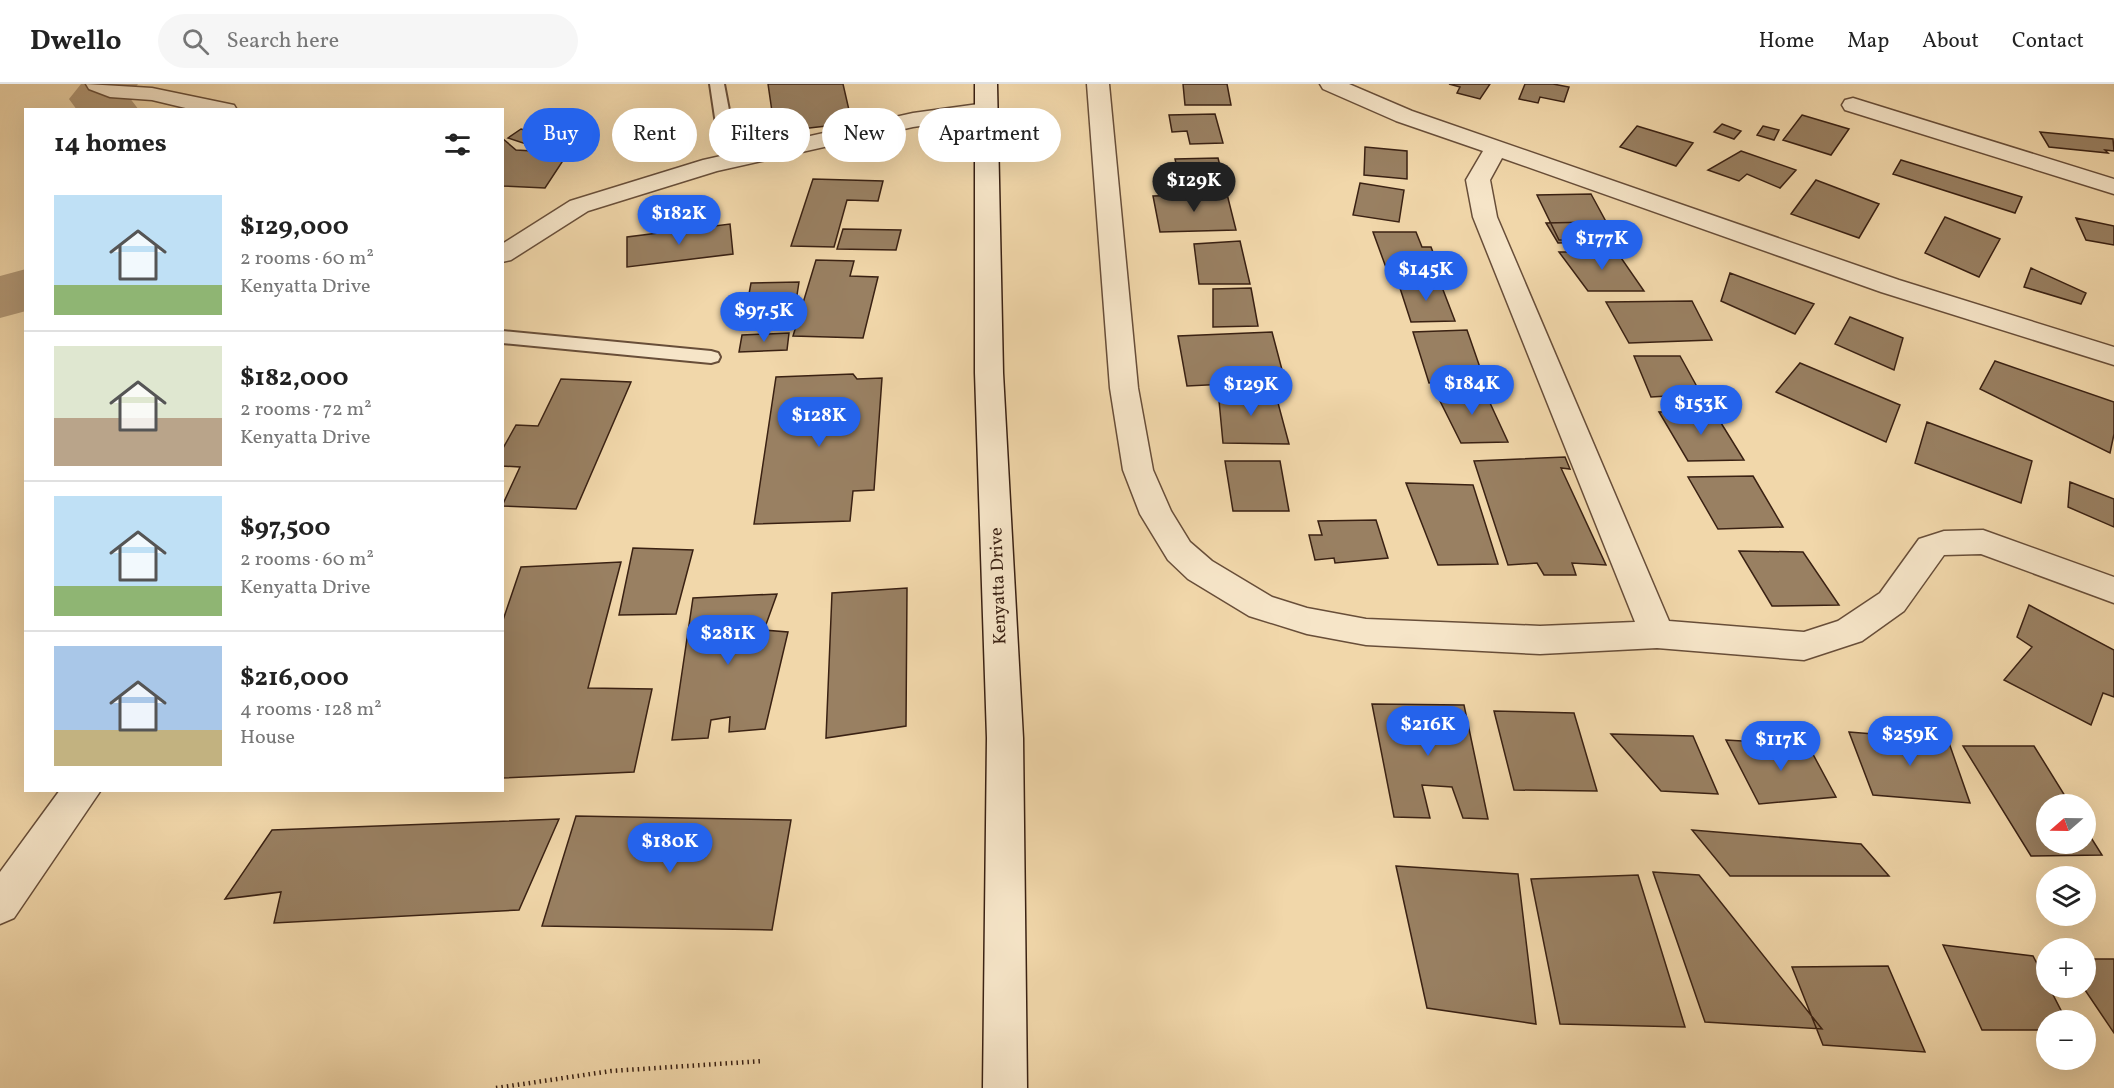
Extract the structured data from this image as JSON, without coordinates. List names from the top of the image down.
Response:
{
  "streets": {
    "street": ["Kenyatta Drive"]
  },
  "north": "left",
  "page": {
    "header": "Dwello",
    "search": "Search here",
    "nav": [
      "Home",
      "Map",
      "About",
      "Contact"
    ],
    "chip": [
      "Buy",
      "Rent",
      "Filters",
      "New",
      "Apartment"
    ],
    "heading": "14 homes",
    "price": [
      "$129K",
      "$182K",
      "$177K",
      "$145K",
      "$97.5K",
      "$184K",
      "$129K",
      "$153K",
      "$128K",
      "$281K",
      "$216K",
      "$259K",
      "$117K",
      "$180K"
    ],
    "list": [
      {
        "name": "$129,000",
        "note": "2 rooms · 60 m² · Kenyatta Drive"
      },
      {
        "name": "$182,000",
        "note": "2 rooms · 72 m² · Kenyatta Drive"
      },
      {
        "name": "$97,500",
        "note": "2 rooms · 60 m² · Kenyatta Drive"
      },
      {
        "name": "$216,000",
        "note": "4 rooms · 128 m² · House"
      }
    ],
    "map_buttons": ["+", "−"]
  }
}
